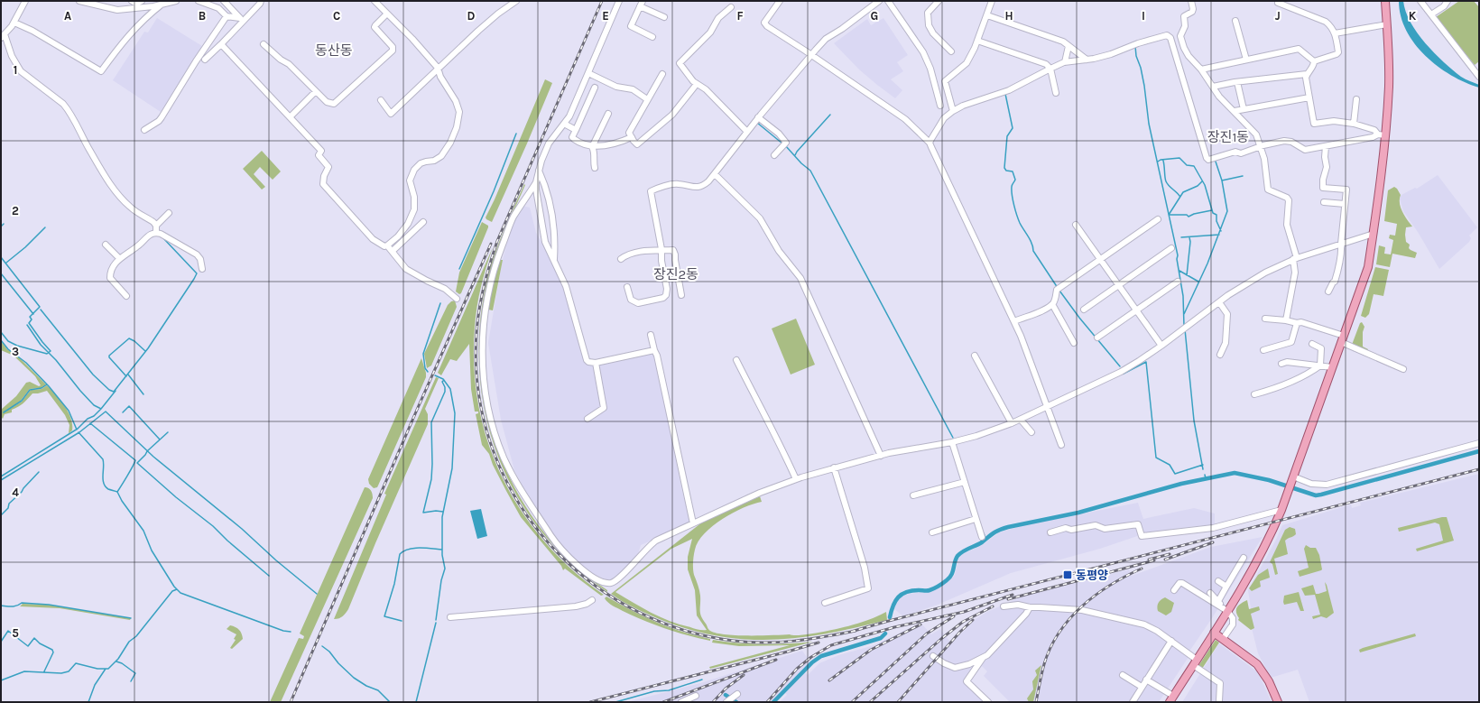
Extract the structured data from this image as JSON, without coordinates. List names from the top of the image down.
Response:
{
  "districts": ["동산동", "장진1동", "장진2동"],
  "places": {
    "transit": ["동평양"]
  },
  "grid": {
    "columns": [
      "A",
      "B",
      "C",
      "D",
      "E",
      "F",
      "G",
      "H",
      "I",
      "J",
      "K"
    ],
    "rows": [
      "1",
      "2",
      "3",
      "4",
      "5"
    ]
  }
}
